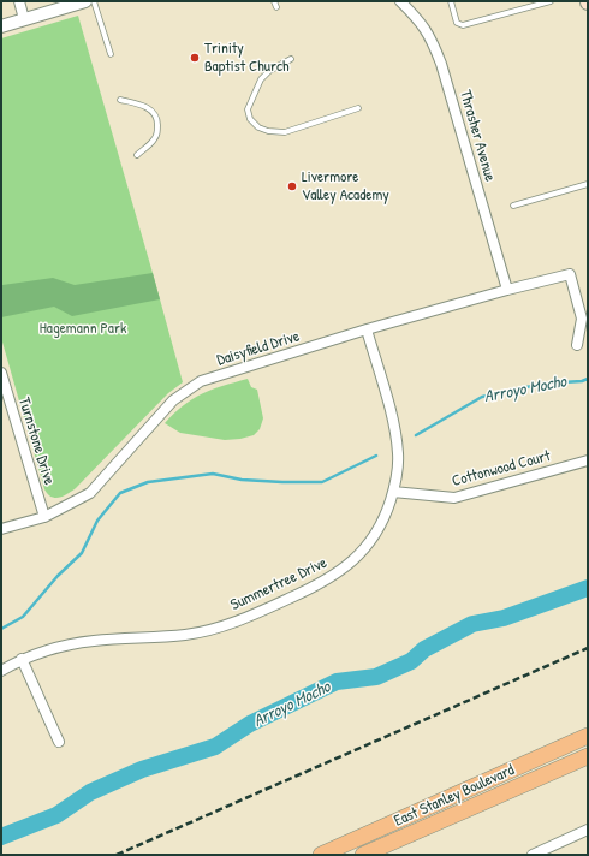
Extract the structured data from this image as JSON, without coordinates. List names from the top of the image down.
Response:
{
  "streets": {
    "main road": ["East Stanley Boulevard"],
    "street": [
      "Thrasher Avenue",
      "Daisyfield Drive",
      "Turnstone Drive",
      "Cottonwood Court",
      "Summertree Drive"
    ]
  },
  "crossings": [
    ["Thrasher Avenue", "Daisyfield Drive"],
    ["Daisyfield Drive", "Turnstone Drive"],
    ["Daisyfield Drive", "Summertree Drive"],
    ["Cottonwood Court", "Summertree Drive"]
  ],
  "water": ["Arroyo Mocho"],
  "parks": ["Hagemann Park"],
  "places": ["Trinity Baptist Church", "Livermore Valley Academy"]
}
